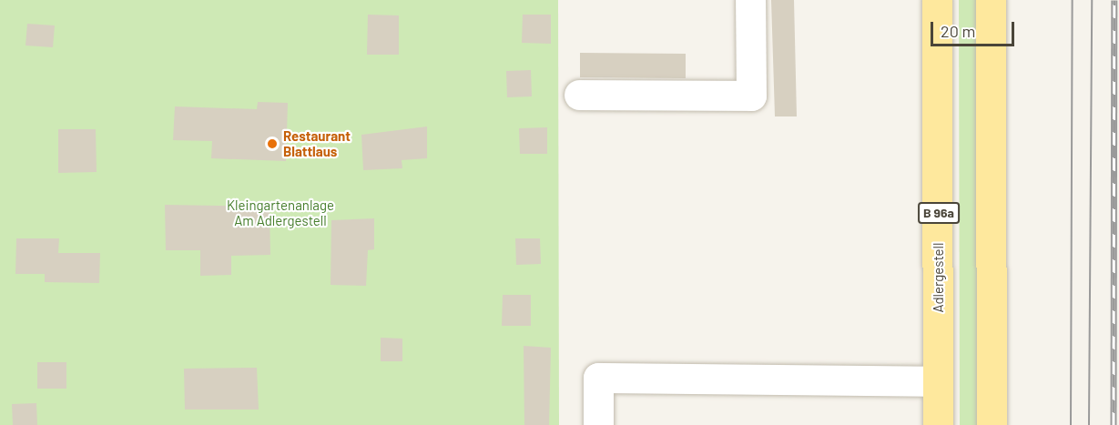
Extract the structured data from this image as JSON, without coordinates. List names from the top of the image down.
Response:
{
  "streets": {
    "main road": ["B 96a", "Adlergestell"]
  },
  "parks": ["Kleingartenanlage Am Adlergestell"],
  "places": ["Restaurant Blattlaus"],
  "scale_bar": "20 m"
}
